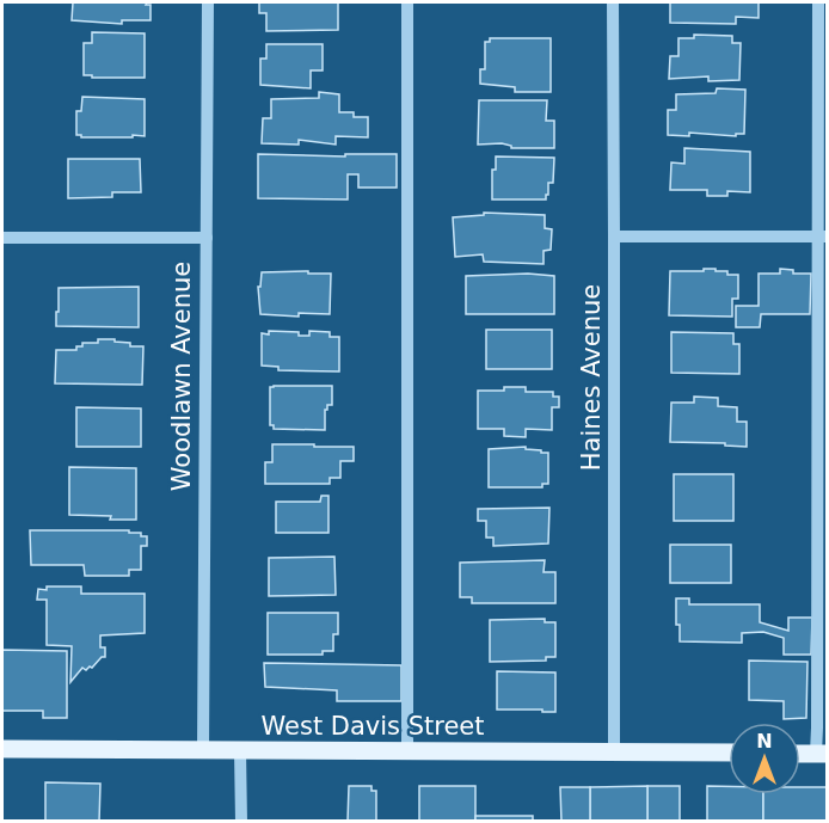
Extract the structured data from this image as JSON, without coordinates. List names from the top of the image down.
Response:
{
  "streets": {
    "main road": ["West Davis Street"],
    "street": ["Woodlawn Avenue", "Haines Avenue"]
  },
  "crossings": [
    ["Woodlawn Avenue", "West Davis Street"],
    ["Haines Avenue", "West Davis Street"]
  ],
  "north": "top"
}
